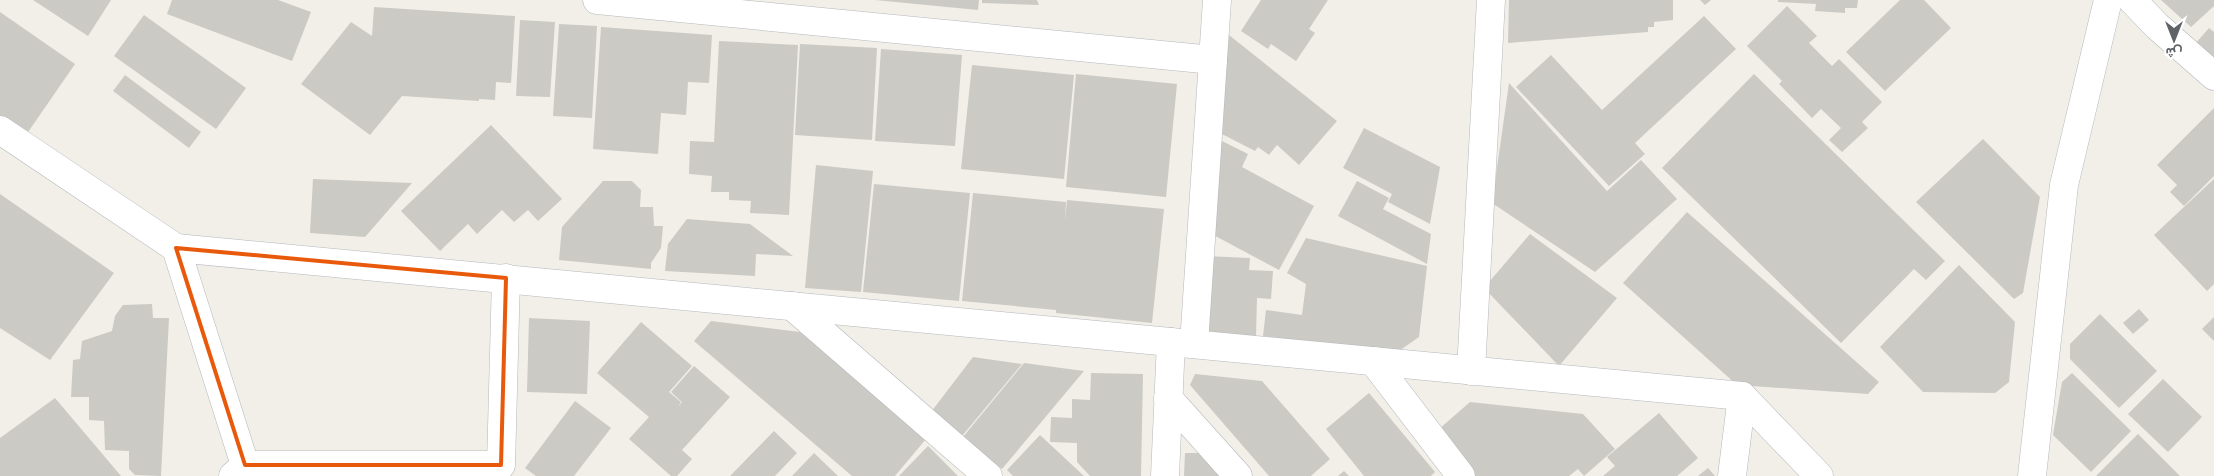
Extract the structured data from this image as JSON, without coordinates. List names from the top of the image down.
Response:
{
  "north": "bottom"
}
